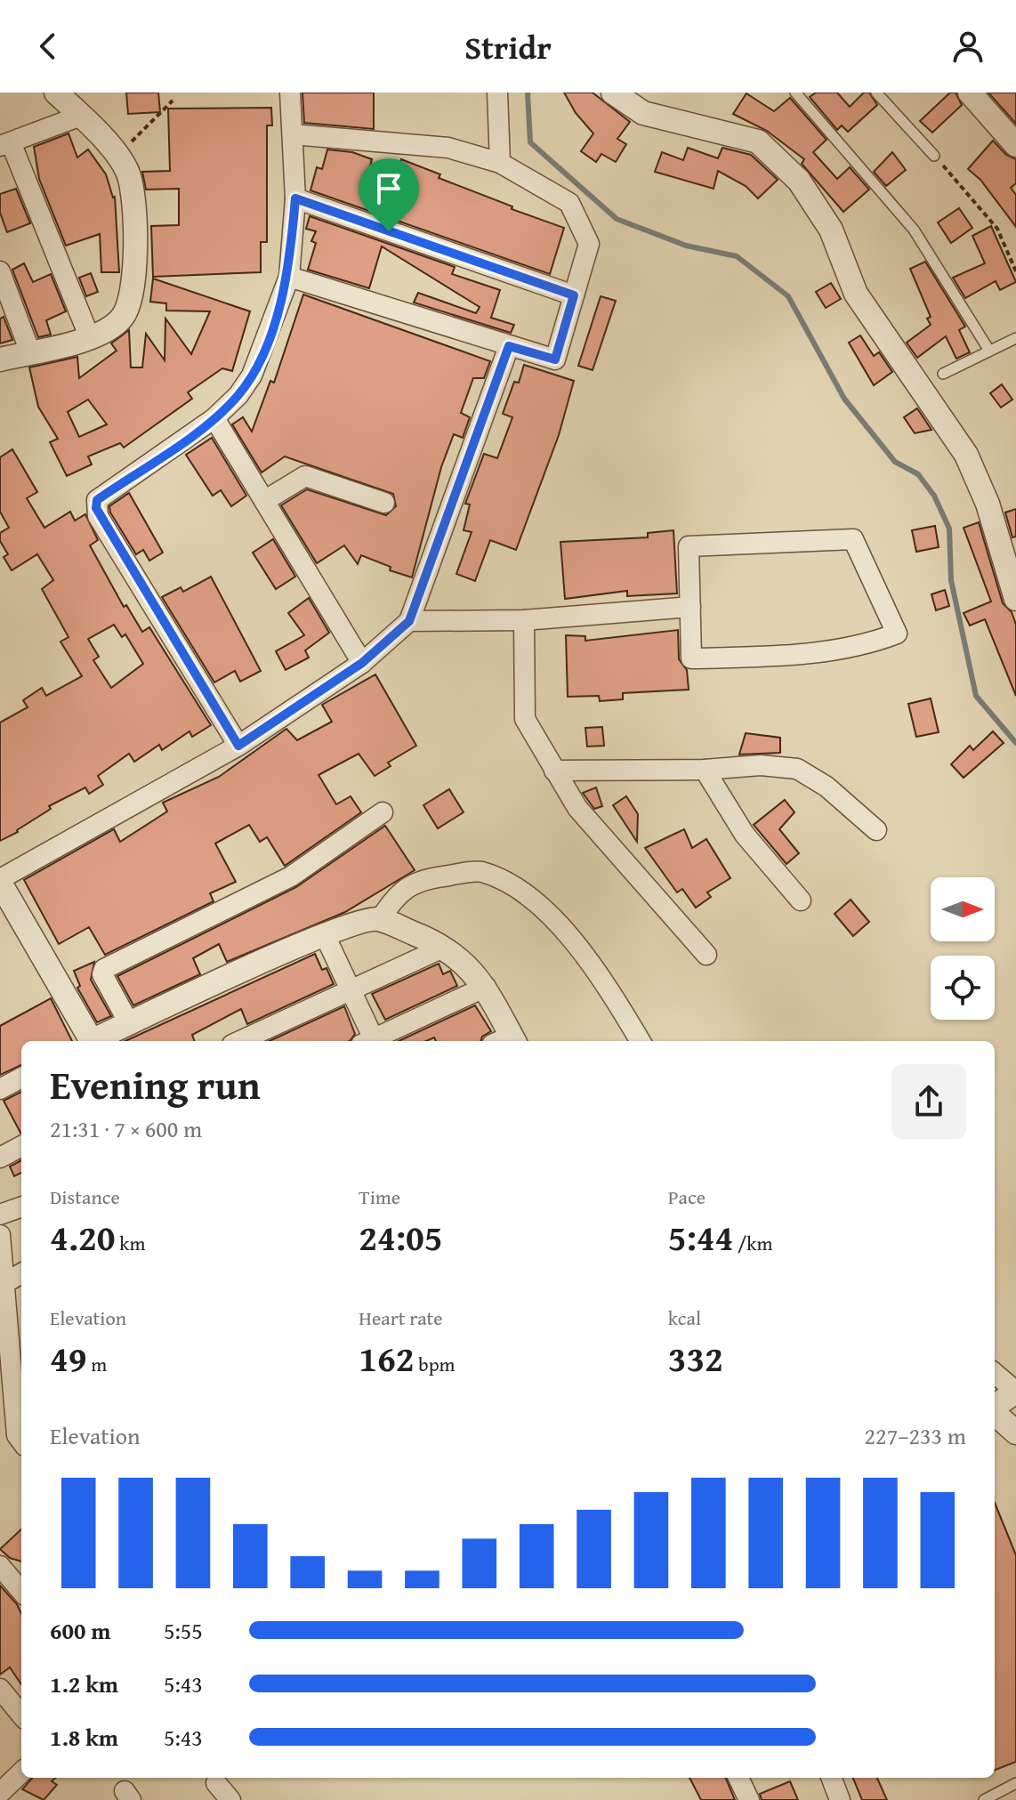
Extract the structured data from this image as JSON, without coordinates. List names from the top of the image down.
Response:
{
  "north": "right",
  "page": {
    "header": "Stridr",
    "heading": ["Evening run", "21:31 · 7 × 600 m"],
    "stats": [
      ["Distance", "4.20 km"],
      ["Time", "24:05"],
      ["Pace", "5:44 /km"],
      ["Elevation", "49 m"],
      ["Heart rate", "162 bpm"],
      ["kcal", "332"]
    ],
    "chart": ["Elevation", "227–233 m"],
    "list": [
      {
        "name": "600 m",
        "note": "5:55"
      },
      {
        "name": "1.2 km",
        "note": "5:43"
      },
      {
        "name": "1.8 km",
        "note": "5:43"
      }
    ]
  }
}
